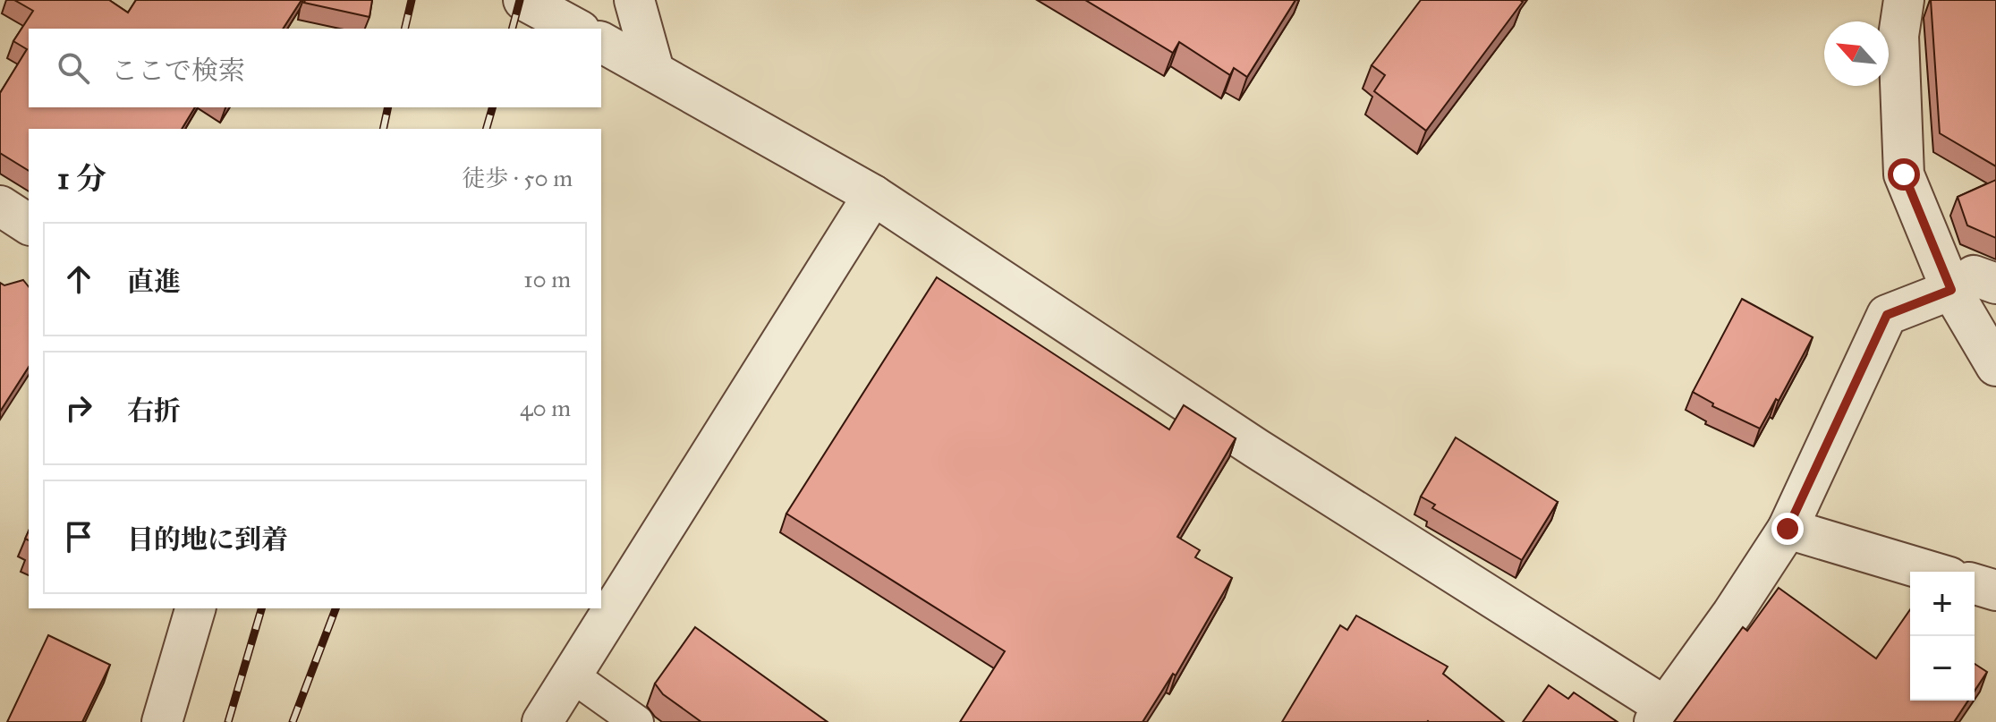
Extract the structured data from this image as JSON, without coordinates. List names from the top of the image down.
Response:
{
  "north": "top left",
  "page": {
    "search": "ここで検索",
    "heading": ["1 分", "徒歩 · 50 m"],
    "list": [
      ["直進", "10 m"],
      ["右折", "40 m"],
      "目的地に到着"
    ],
    "map_buttons": ["+", "−"]
  }
}
